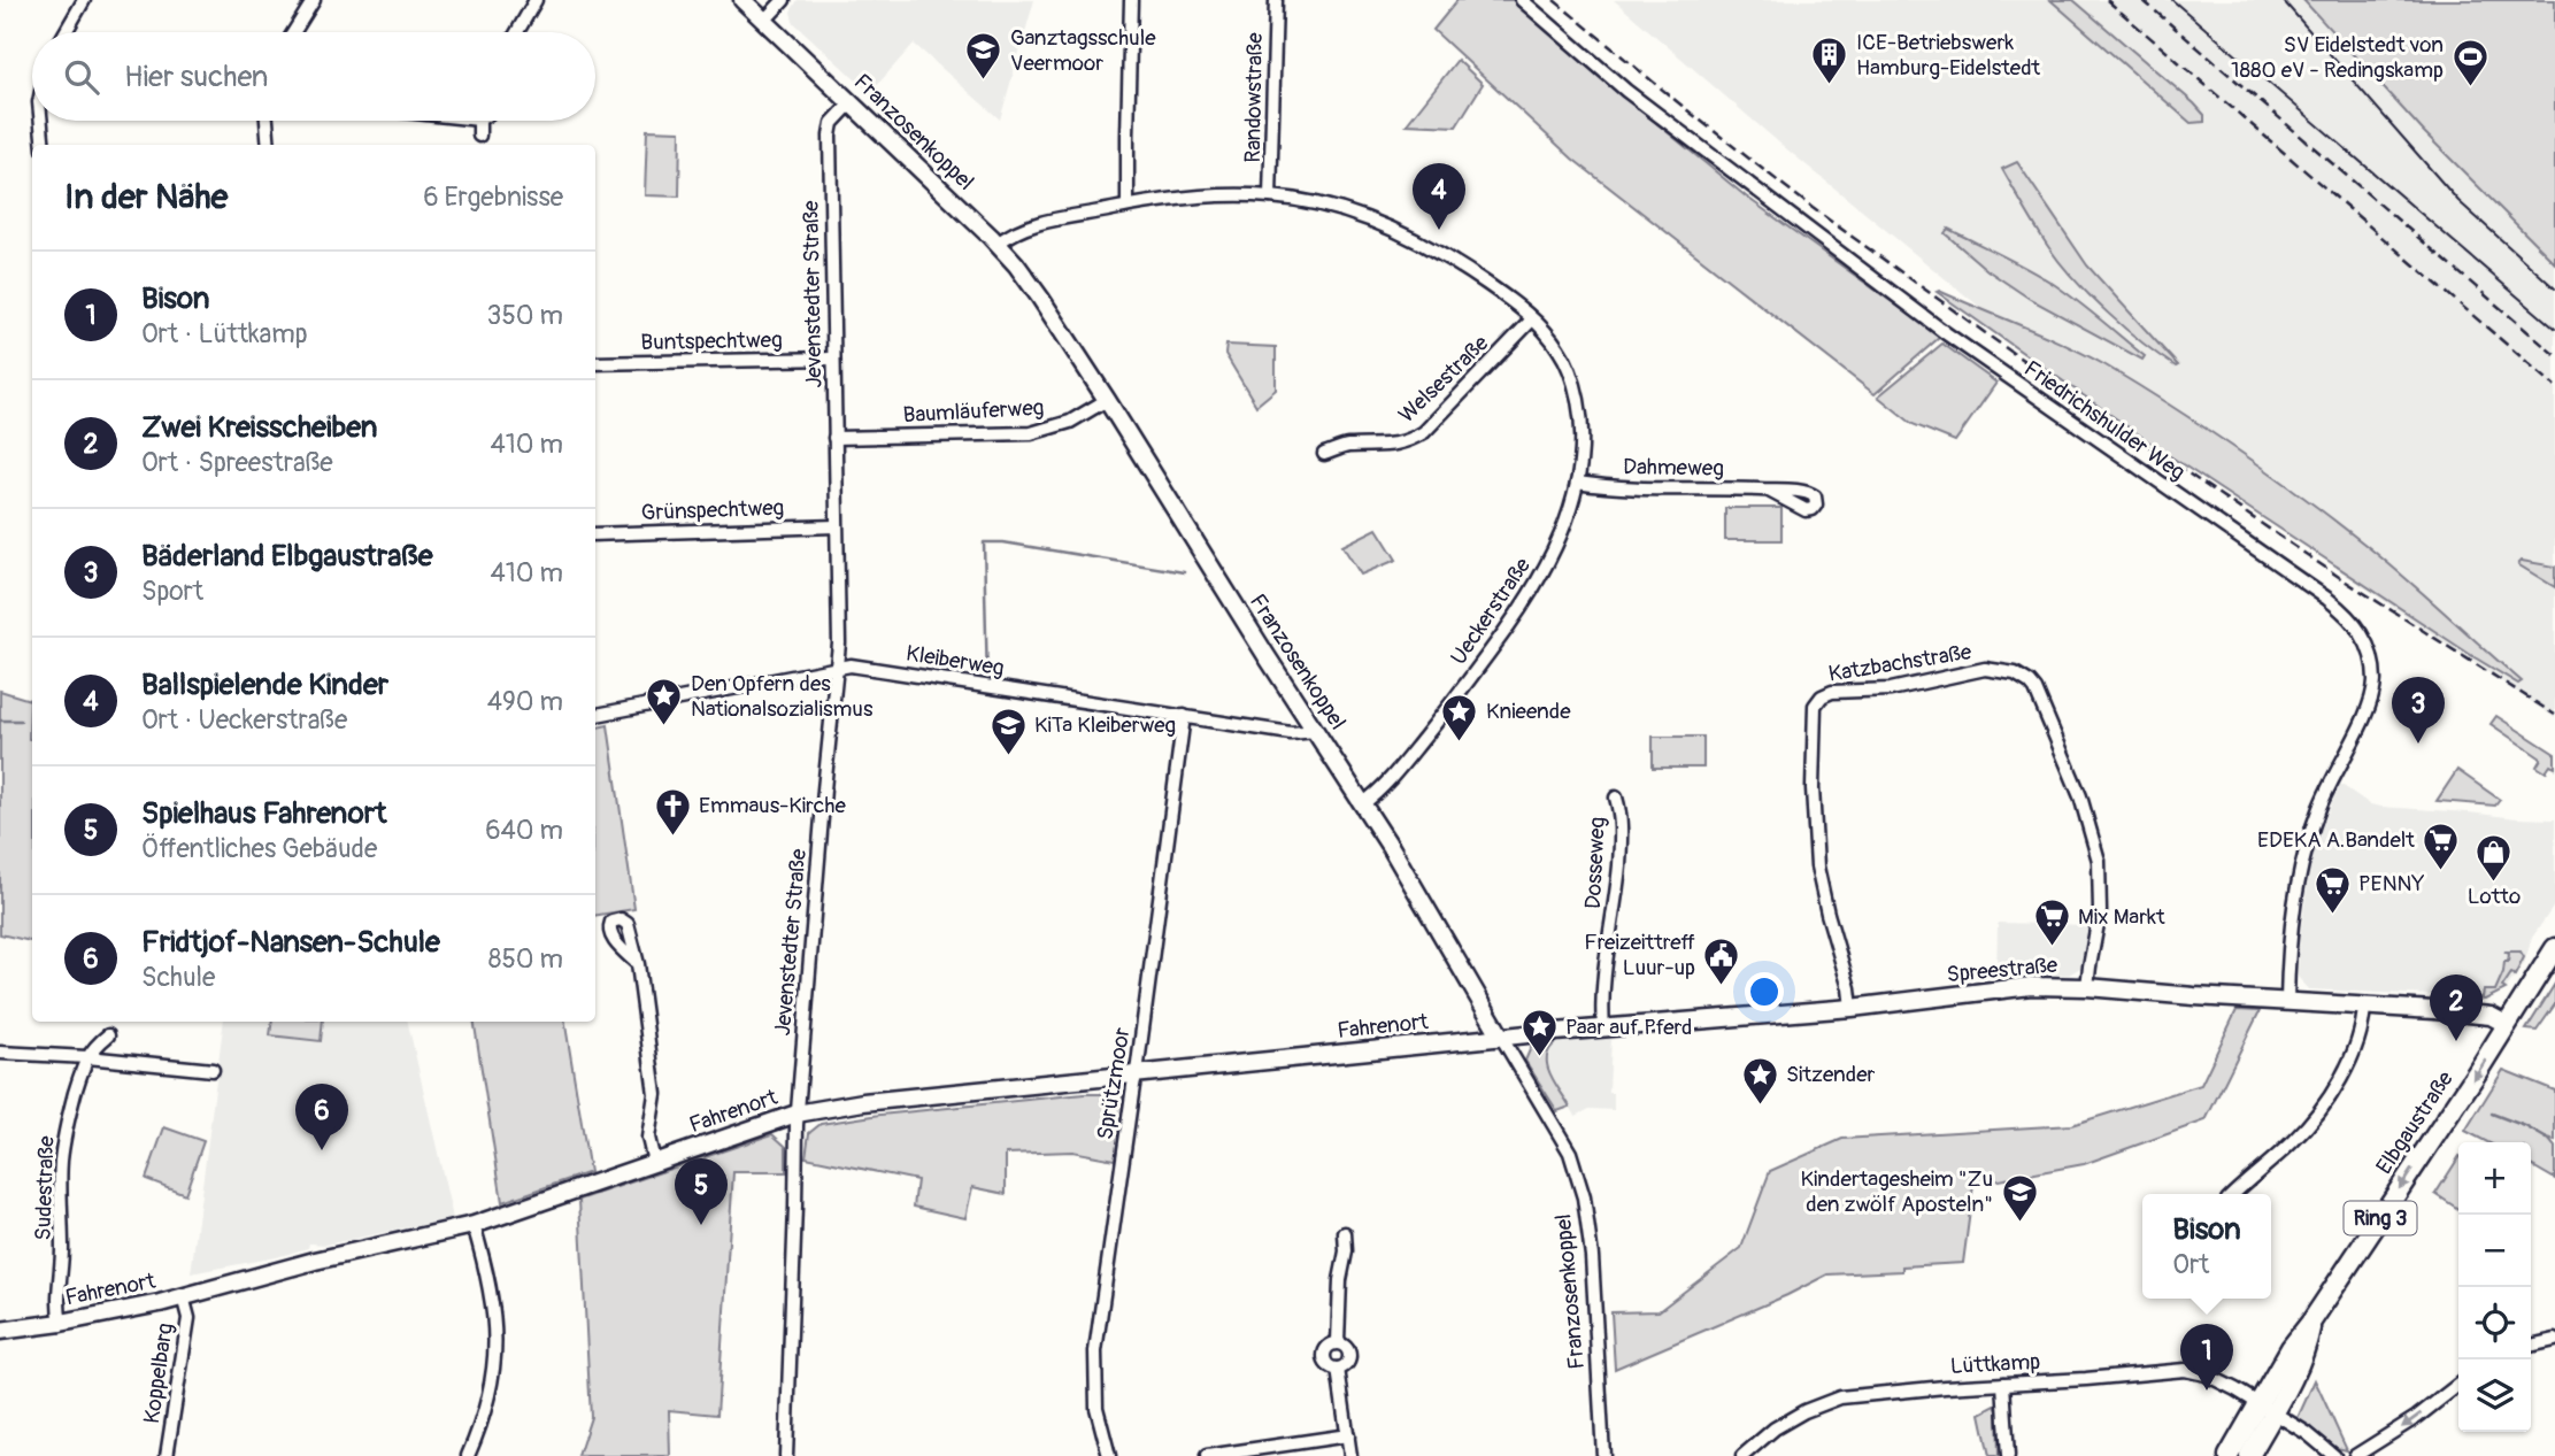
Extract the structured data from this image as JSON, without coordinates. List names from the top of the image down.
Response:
{
  "streets": {
    "main road": ["Elbgaustraße", "Ring 3"],
    "street": [
      "Randowstraße",
      "Franzosenkoppel",
      "Jevenstedter Straße",
      "Buntspechtweg",
      "Welsestraße",
      "Baumläuferweg",
      "Friedrichshulder Weg",
      "Dahmeweg",
      "Grünspechtweg",
      "Ueckerstraße",
      "Kleiberweg",
      "Katzbachstraße",
      "Dosseweg",
      "Spreestraße",
      "Fahrenort",
      "Sprützmoor",
      "Sudestraße",
      "Lüttkamp",
      "Koppelbarg"
    ]
  },
  "crossings": [
    ["Randowstraße", "Ueckerstraße"],
    ["Franzosenkoppel", "Jevenstedter Straße"],
    ["Franzosenkoppel", "Baumläuferweg"],
    ["Franzosenkoppel", "Ueckerstraße"],
    ["Franzosenkoppel", "Kleiberweg"],
    ["Franzosenkoppel", "Spreestraße"],
    ["Franzosenkoppel", "Fahrenort"],
    ["Jevenstedter Straße", "Buntspechtweg"],
    ["Jevenstedter Straße", "Baumläuferweg"],
    ["Jevenstedter Straße", "Grünspechtweg"],
    ["Jevenstedter Straße", "Kleiberweg"],
    ["Jevenstedter Straße", "Fahrenort"],
    ["Welsestraße", "Ueckerstraße"],
    ["Friedrichshulder Weg", "Spreestraße"],
    ["Dahmeweg", "Ueckerstraße"],
    ["Kleiberweg", "Sprützmoor"],
    ["Katzbachstraße", "Spreestraße"],
    ["Dosseweg", "Spreestraße"],
    ["Spreestraße", "Fahrenort"],
    ["Spreestraße", "Elbgaustraße"],
    ["Fahrenort", "Sprützmoor"],
    ["Fahrenort", "Sudestraße"],
    ["Fahrenort", "Koppelbarg"],
    ["Elbgaustraße", "Lüttkamp"]
  ],
  "one_way": ["Elbgaustraße"],
  "places": {
    "school or university": ["Ganztagsschule Veermoor", "KiTa Kleiberweg", "Kindertagesheim \"Zu den zwölf Aposteln\""],
    "building": ["ICE-Betriebswerk Hamburg-Eidelstedt"],
    "sports": ["SV Eidelstedt von 1880 eV - Redingskamp"],
    "place": [
      "Den Opfern des Nationalsozialismus",
      "Knieende",
      "Paar auf Pferd",
      "Sitzender"
    ],
    "church": ["Emmaus-Kirche"],
    "supermarket": ["EDEKA A.Bandelt", "PENNY", "Mix Markt"],
    "shop": ["Lotto"],
    "public building": ["Freizeittreff Luur-up"]
  },
  "page": {
    "search": "Hier suchen",
    "heading": ["In der Nähe", "6 Ergebnisse"],
    "pins": [
      "4",
      "3",
      "2",
      "6",
      "5",
      "1"
    ],
    "list": [
      {
        "mark": "1",
        "name": "Bison",
        "note": "Ort · Lüttkamp",
        "value": "350 m"
      },
      {
        "mark": "2",
        "name": "Zwei Kreisscheiben",
        "note": "Ort · Spreestraße",
        "value": "410 m"
      },
      {
        "mark": "3",
        "name": "Bäderland Elbgaustraße",
        "note": "Sport",
        "value": "410 m"
      },
      {
        "mark": "4",
        "name": "Ballspielende Kinder",
        "note": "Ort · Ueckerstraße",
        "value": "490 m"
      },
      {
        "mark": "5",
        "name": "Spielhaus Fahrenort",
        "note": "Öffentliches Gebäude",
        "value": "640 m"
      },
      {
        "mark": "6",
        "name": "Fridtjof-Nansen-Schule",
        "note": "Schule",
        "value": "850 m"
      }
    ],
    "map_buttons": ["+", "−"],
    "popup": ["Bison", "Ort"]
  }
}
